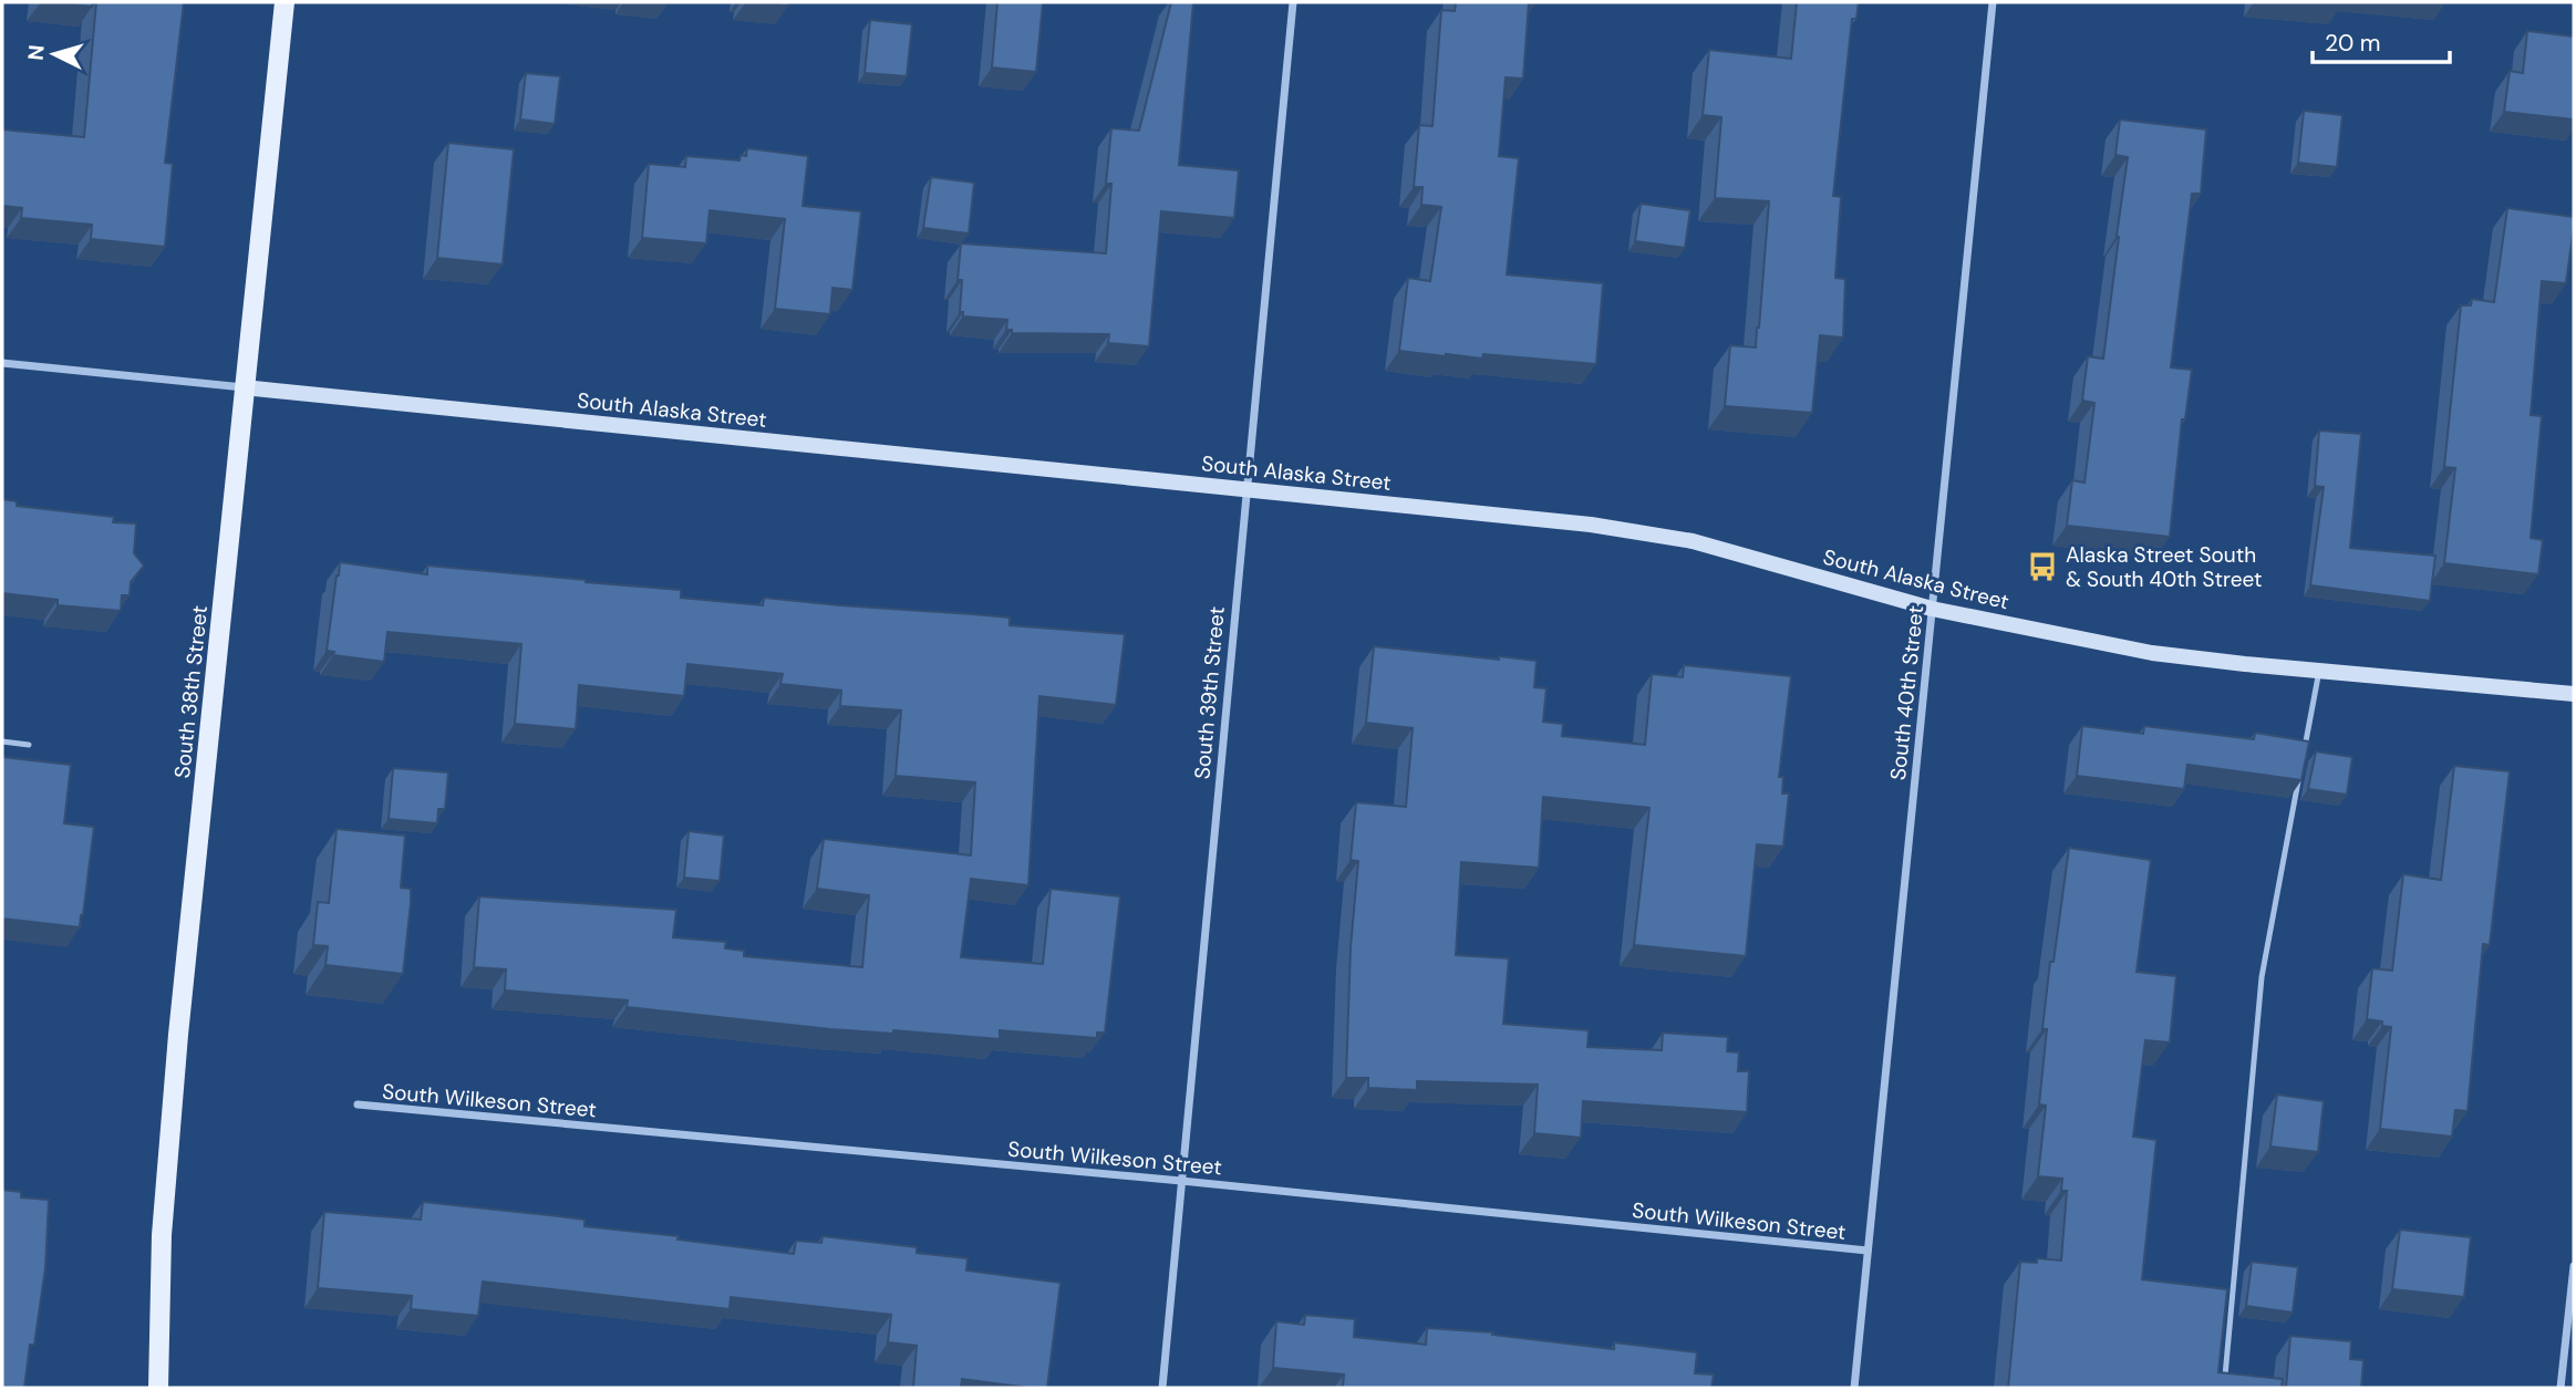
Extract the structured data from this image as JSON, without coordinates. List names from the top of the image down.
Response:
{
  "streets": {
    "main road": ["South 38th Street"],
    "street": [
      "South Alaska Street",
      "South 39th Street",
      "South 40th Street",
      "South Wilkeson Street"
    ]
  },
  "crossings": [
    ["South Alaska Street", "South 38th Street"],
    ["South Alaska Street", "South 39th Street"],
    ["South Alaska Street", "South 40th Street"],
    ["South 39th Street", "South Wilkeson Street"],
    ["South 40th Street", "South Wilkeson Street"]
  ],
  "places": {
    "bus stop": ["Alaska Street South & South 40th Street"]
  },
  "scale_bar": "20 m",
  "north": "left"
}
